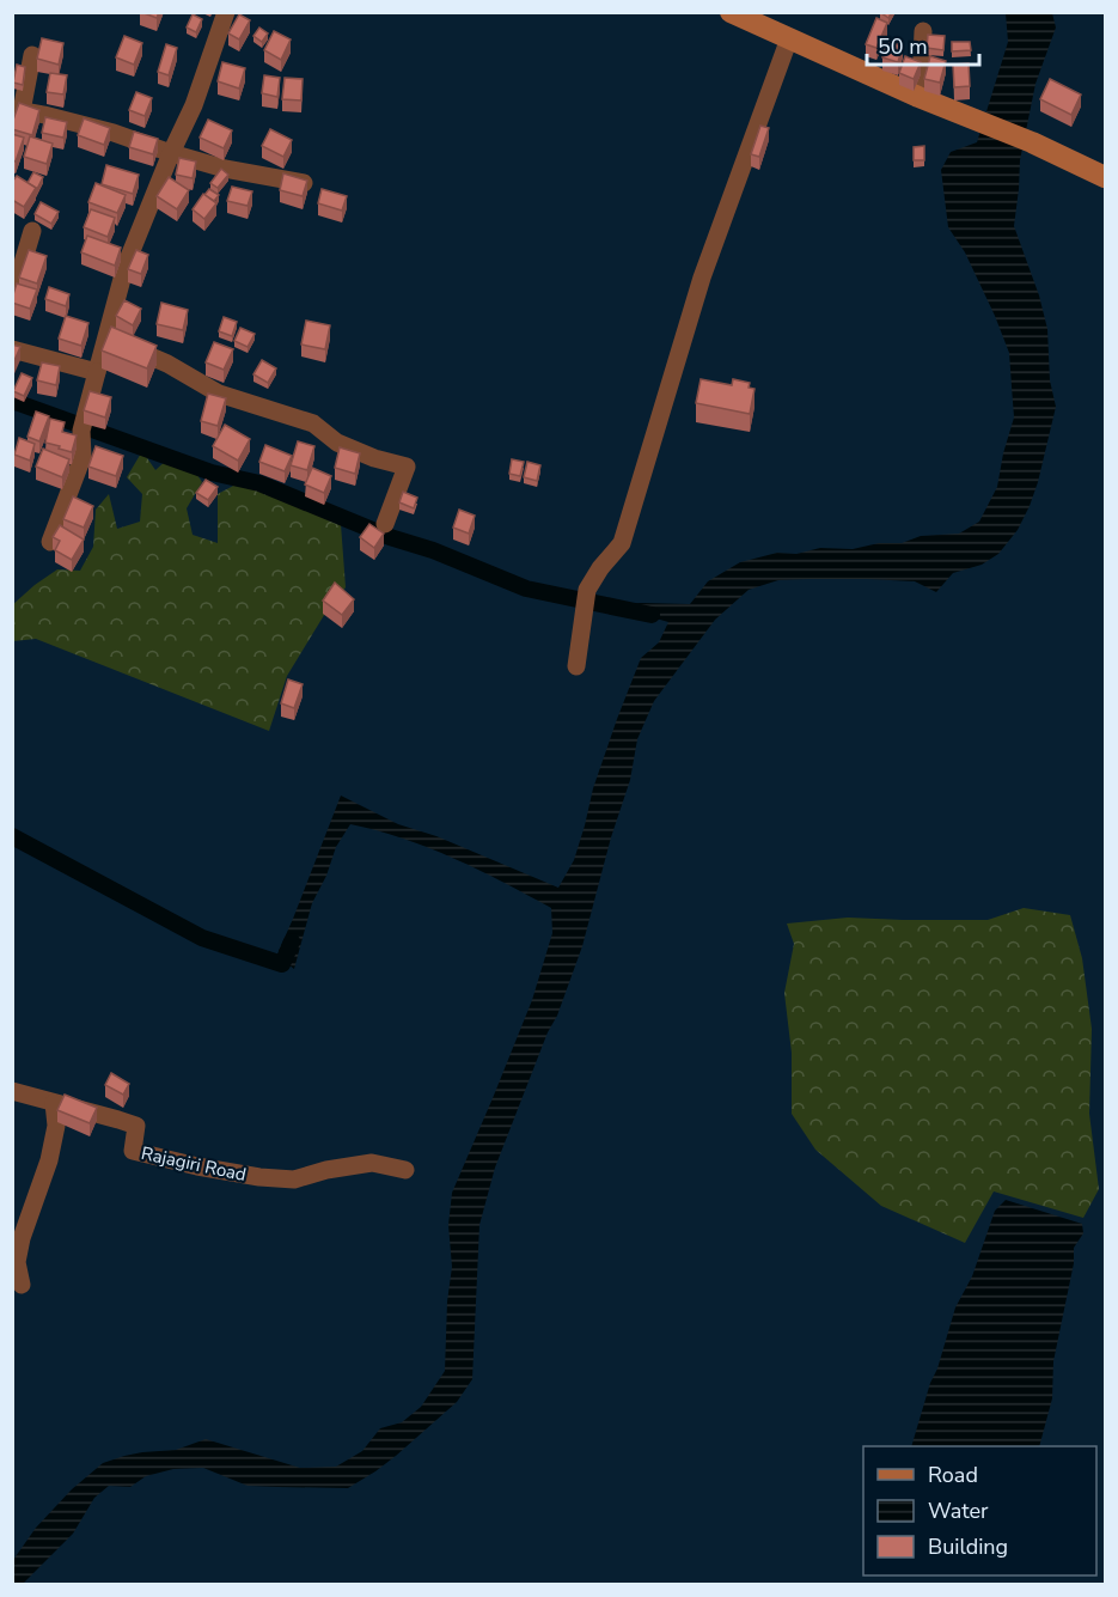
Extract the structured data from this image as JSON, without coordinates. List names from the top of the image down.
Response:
{
  "streets": {
    "street": ["Rajagiri Road"]
  },
  "legend": ["Road", "Water", "Building"],
  "scale_bar": "50 m"
}
